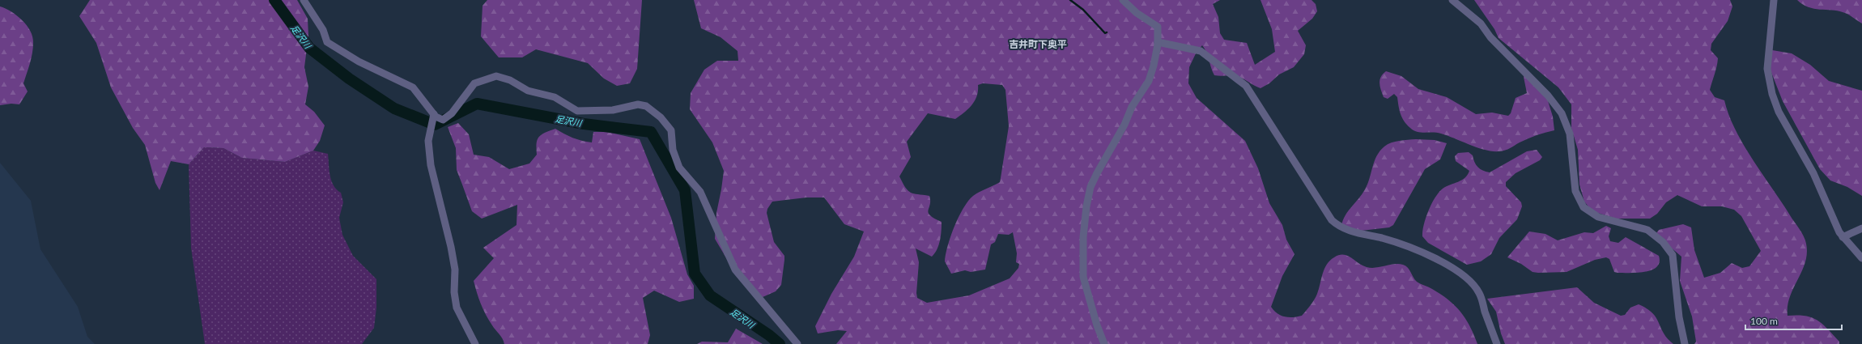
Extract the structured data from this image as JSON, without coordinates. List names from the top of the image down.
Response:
{
  "districts": ["吉井町下奥平"],
  "water": ["足沢川"],
  "scale_bar": "100 m"
}
